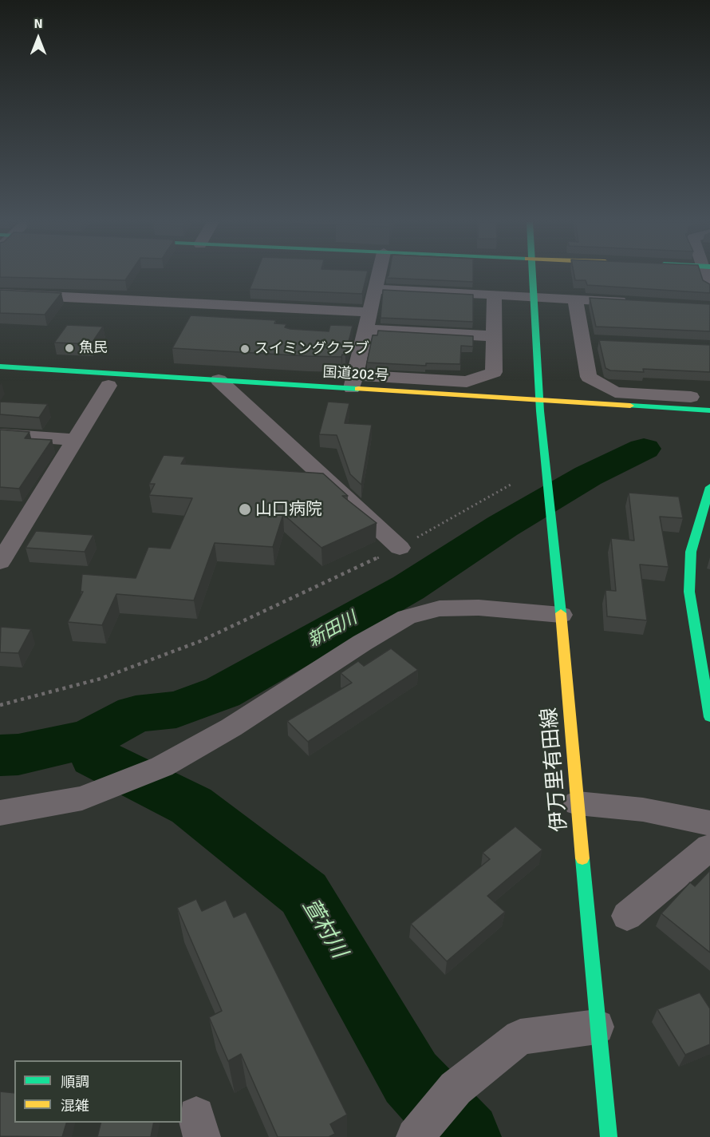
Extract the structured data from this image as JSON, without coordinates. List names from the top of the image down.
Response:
{
  "streets": {
    "main road": ["国道202号", "伊万里有田線"]
  },
  "crossings": [
    ["国道202号", "伊万里有田線"]
  ],
  "water": ["新田川", "萱村川"],
  "places": ["魚民", "スイミングクラブ", "山口病院"],
  "legend": ["順調", "混雑"],
  "north": "top"
}
